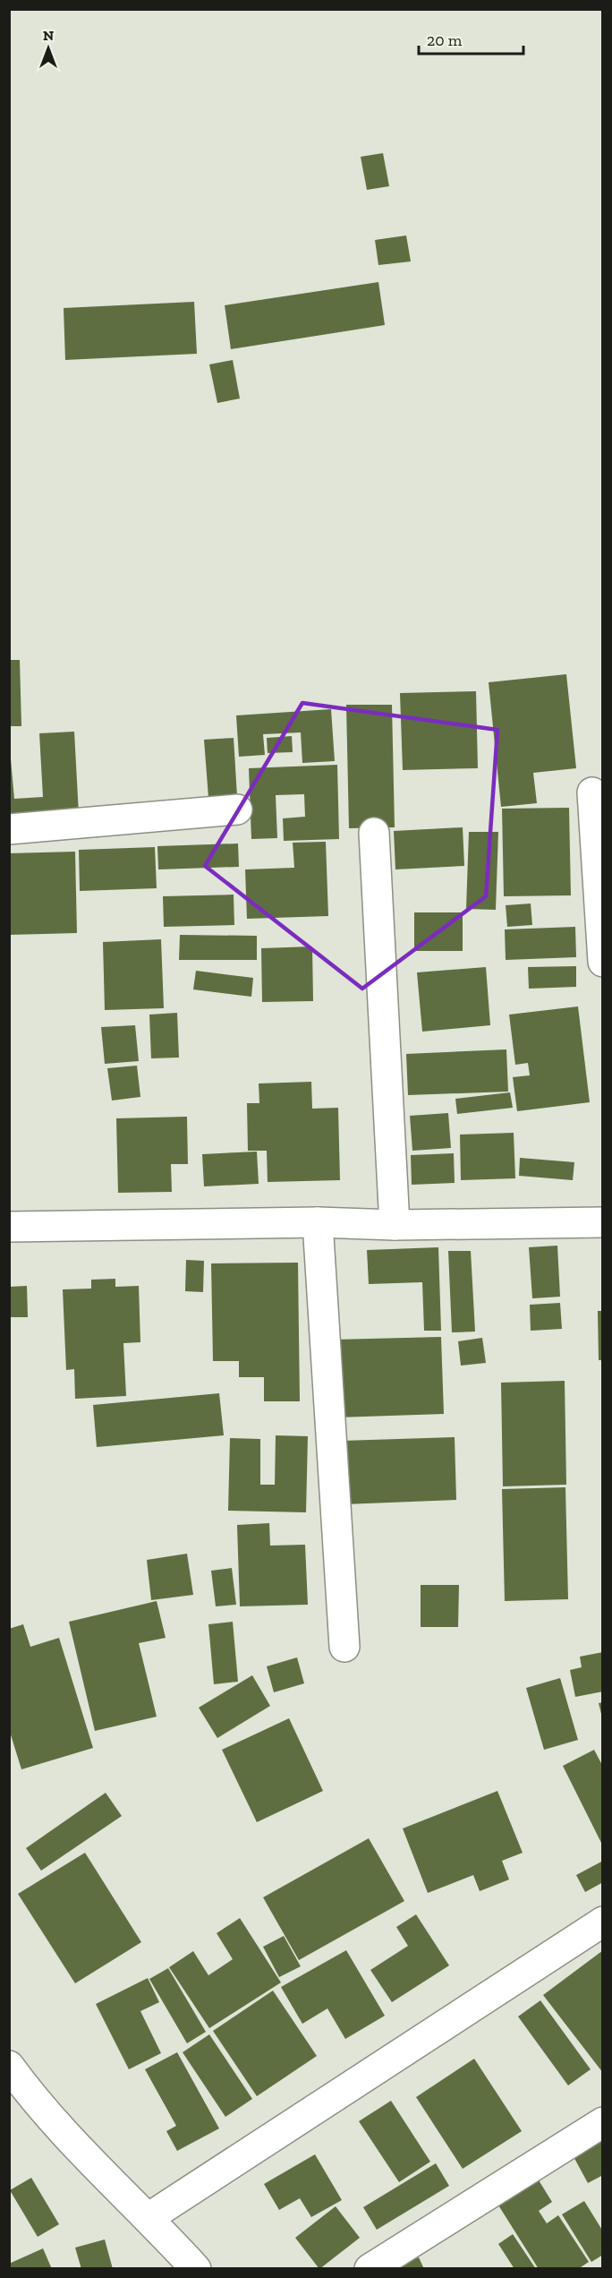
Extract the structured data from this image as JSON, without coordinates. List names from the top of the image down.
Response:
{
  "scale_bar": "20 m",
  "north": "top"
}
